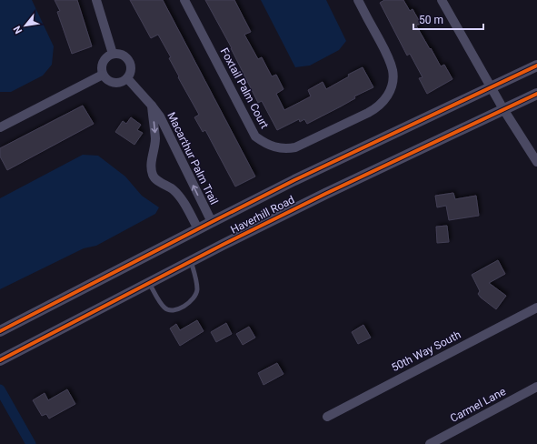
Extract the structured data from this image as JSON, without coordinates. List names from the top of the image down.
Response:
{
  "streets": {
    "street": [
      "Foxtail Palm Court",
      "Macarthur Palm Trail",
      "Haverhill Road",
      "50th Way South",
      "Carmel Lane"
    ]
  },
  "crossings": [
    ["Macarthur Palm Trail", "Haverhill Road"]
  ],
  "scale_bar": "50 m",
  "north": "bottom left"
}
